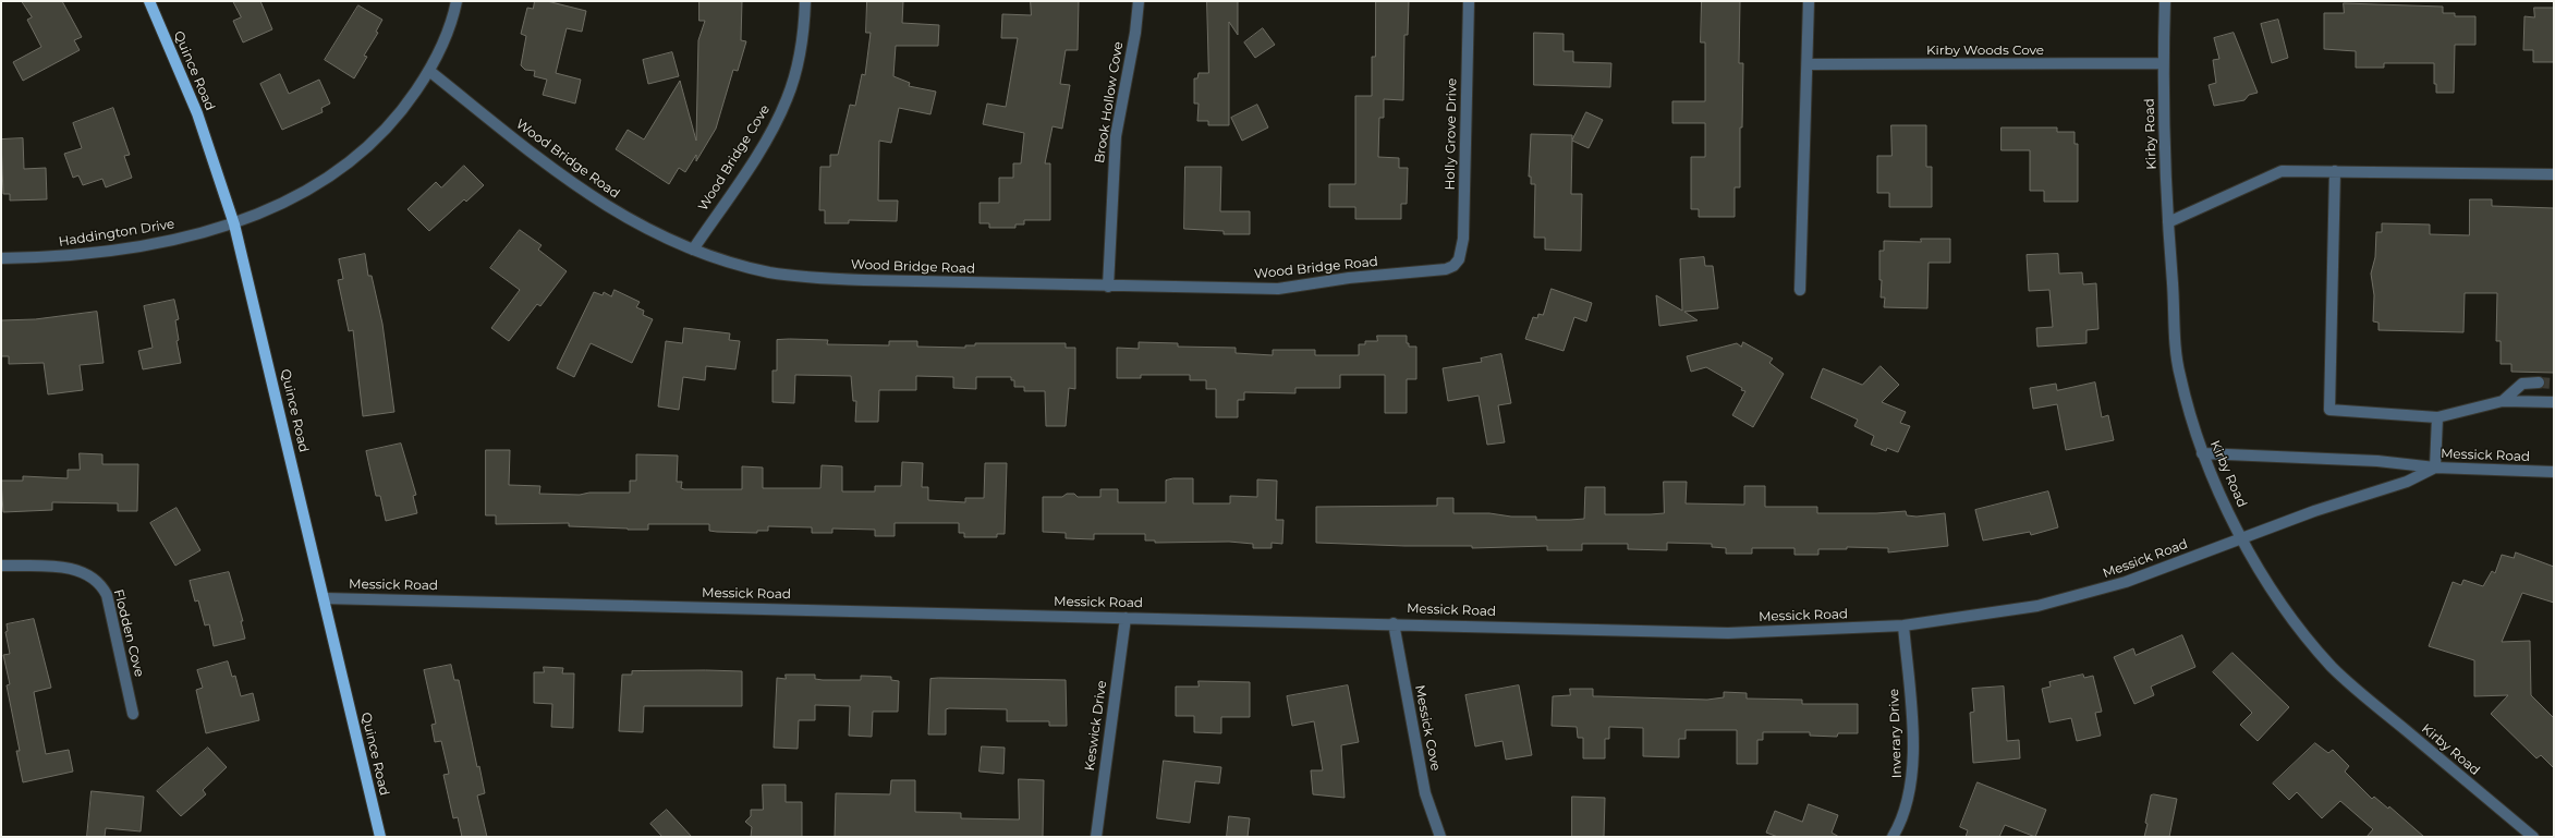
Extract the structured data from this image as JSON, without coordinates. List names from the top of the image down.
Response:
{
  "streets": {
    "main road": ["Quince Road"],
    "street": [
      "Kirby Woods Cove",
      "Brook Hollow Cove",
      "Holly Grove Drive",
      "Kirby Road",
      "Wood Bridge Cove",
      "Wood Bridge Road",
      "Haddington Drive",
      "Messick Road",
      "Flodden Cove",
      "Keswick Drive",
      "Messick Cove",
      "Inverary Drive"
    ]
  },
  "crossings": [
    ["Kirby Woods Cove", "Kirby Road"],
    ["Quince Road", "Haddington Drive"],
    ["Quince Road", "Messick Road"],
    ["Brook Hollow Cove", "Wood Bridge Road"],
    ["Holly Grove Drive", "Wood Bridge Road"],
    ["Kirby Road", "Messick Road"],
    ["Wood Bridge Cove", "Wood Bridge Road"],
    ["Wood Bridge Road", "Haddington Drive"],
    ["Messick Road", "Keswick Drive"],
    ["Messick Road", "Messick Cove"],
    ["Messick Road", "Inverary Drive"]
  ]
}
